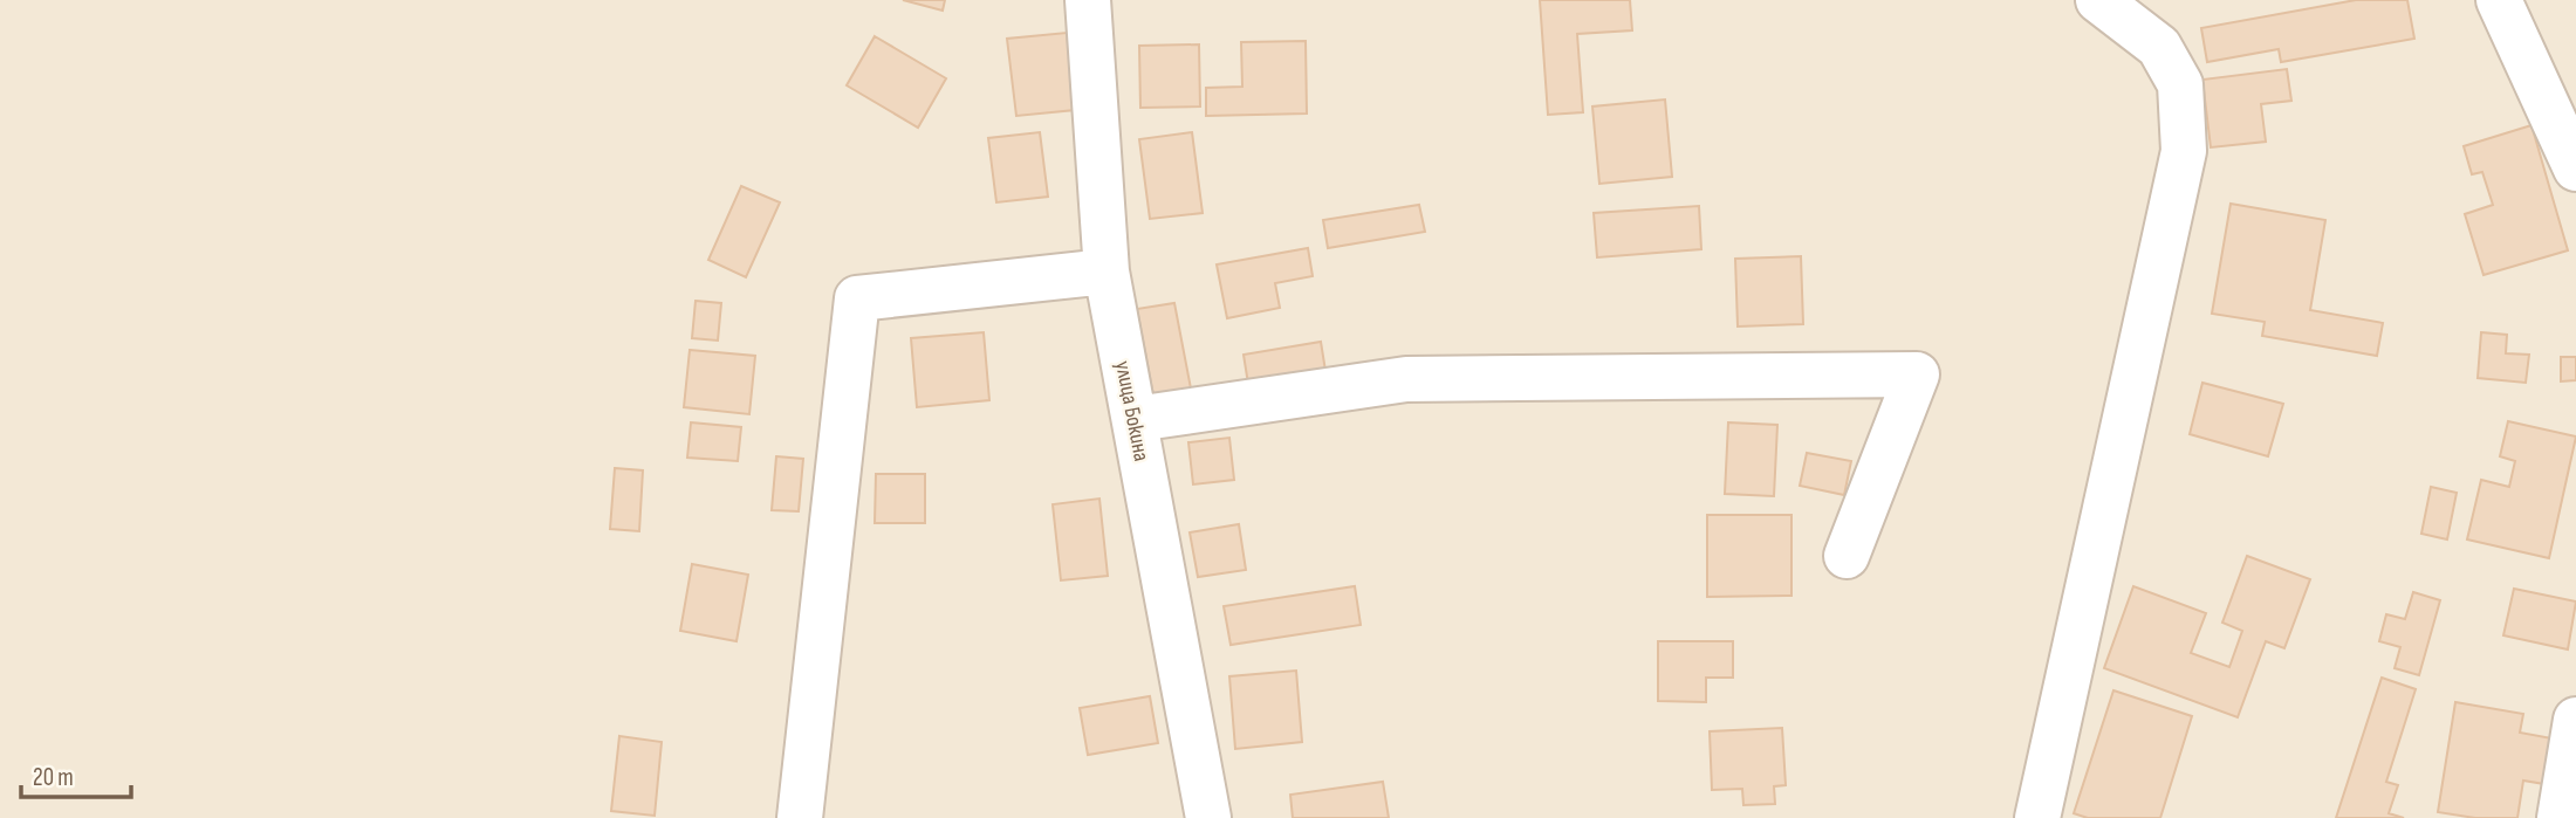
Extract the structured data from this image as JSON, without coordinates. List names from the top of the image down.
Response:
{
  "streets": {
    "street": ["улица Бокина"]
  },
  "scale_bar": "20 m"
}
